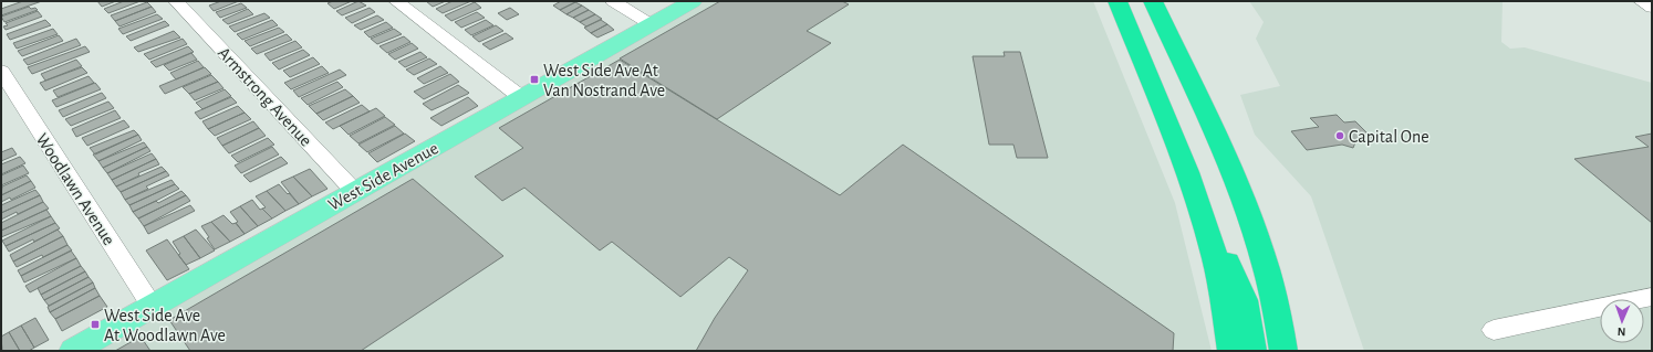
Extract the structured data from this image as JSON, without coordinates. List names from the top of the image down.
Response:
{
  "streets": {
    "main road": ["West Side Avenue"],
    "street": ["Armstrong Avenue", "Woodlawn Avenue"]
  },
  "crossings": [
    ["Armstrong Avenue", "West Side Avenue"],
    ["West Side Avenue", "Woodlawn Avenue"]
  ],
  "places": {
    "transit": ["West Side Ave At Van Nostrand Ave", "West Side Ave At Woodlawn Ave"],
    "other": ["Capital One"]
  },
  "north": "bottom"
}
